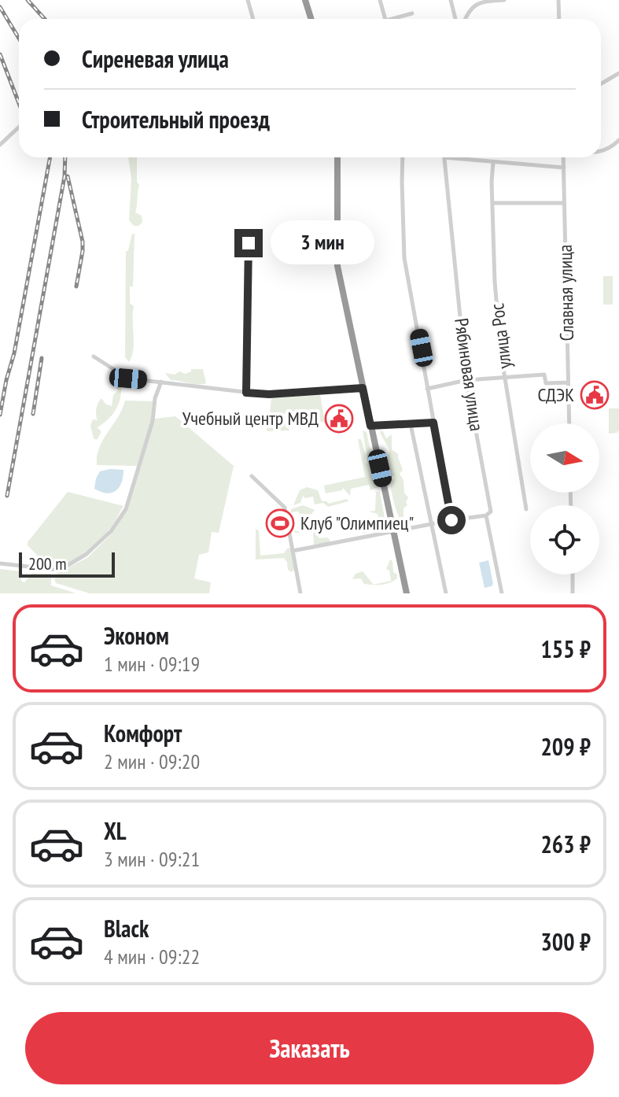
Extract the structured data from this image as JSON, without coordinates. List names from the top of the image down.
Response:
{
  "streets": {
    "street": ["Славная улица", "улица Рос", "Рябиновая улица"]
  },
  "places": {
    "public building": ["СДЭК", "Учебный центр МВД"],
    "sports": ["Клуб \"Олимпиец\""]
  },
  "scale_bar": "200 m",
  "north": "right",
  "page": {
    "banner": ["Сиреневая улица", "Строительный проезд"],
    "bubble": "3 мин",
    "scale": "200 m",
    "list": [
      {
        "name": "Эконом",
        "note": "1 мин · 09:19",
        "value": "155 ₽"
      },
      {
        "name": "Комфорт",
        "note": "2 мин · 09:20",
        "value": "209 ₽"
      },
      {
        "name": "XL",
        "note": "3 мин · 09:21",
        "value": "263 ₽"
      },
      {
        "name": "Black",
        "note": "4 мин · 09:22",
        "value": "300 ₽"
      }
    ],
    "buttons": "Заказать"
  }
}
